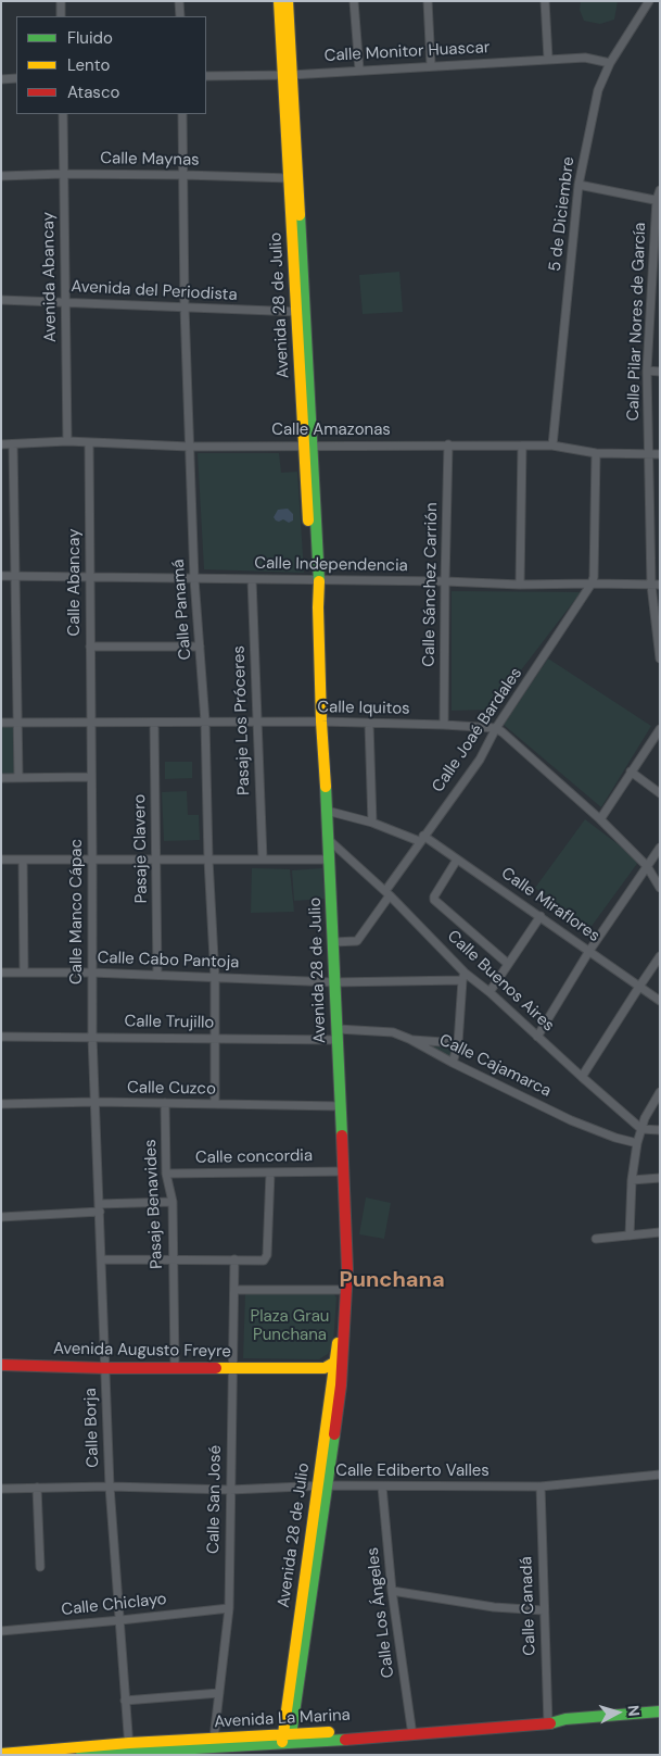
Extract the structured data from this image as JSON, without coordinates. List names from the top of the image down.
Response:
{
  "streets": {
    "main road": ["Avenida 28 de Julio", "Avenida Augusto Freyre", "Avenida La Marina"],
    "street": [
      "Calle Monitor Huascar",
      "Calle Maynas",
      "5 de Diciembre",
      "Avenida Abancay",
      "Avenida del Periodista",
      "Calle Pilar Nores de García",
      "Calle Amazonas",
      "Calle Independencia",
      "Calle Abancay",
      "Calle Sánchez Carrión",
      "Calle Panamá",
      "Calle Iquitos",
      "Pasaje Los Próceres",
      "Calle Joaé Bardales",
      "Pasaje Clavero",
      "Calle Miraflores",
      "Calle Manco Cápac",
      "Calle Cabo Pantoja",
      "Calle Buenos Aires",
      "Calle Trujillo",
      "Calle Cajamarca",
      "Calle Cuzco",
      "Calle concordia",
      "Pasaje Benavides",
      "Calle Borja",
      "Calle Ediberto Valles",
      "Calle San José",
      "Calle Chiclayo",
      "Calle Canadá",
      "Calle Los Ángeles"
    ]
  },
  "crossings": [
    ["Calle Monitor Huascar", "5 de Diciembre"],
    ["Calle Monitor Huascar", "Avenida 28 de Julio"],
    ["Calle Maynas", "Avenida Abancay"],
    ["Calle Maynas", "Avenida 28 de Julio"],
    ["Calle Maynas", "Calle Panamá"],
    ["5 de Diciembre", "Calle Amazonas"],
    ["Avenida Abancay", "Avenida del Periodista"],
    ["Avenida Abancay", "Calle Amazonas"],
    ["Avenida del Periodista", "Avenida 28 de Julio"],
    ["Avenida del Periodista", "Calle Panamá"],
    ["Avenida 28 de Julio", "Calle Amazonas"],
    ["Avenida 28 de Julio", "Calle Independencia"],
    ["Avenida 28 de Julio", "Calle Iquitos"],
    ["Avenida 28 de Julio", "Calle Joaé Bardales"],
    ["Avenida 28 de Julio", "Calle Miraflores"],
    ["Avenida 28 de Julio", "Calle Cabo Pantoja"],
    ["Avenida 28 de Julio", "Calle Buenos Aires"],
    ["Avenida 28 de Julio", "Calle Trujillo"],
    ["Avenida 28 de Julio", "Calle Cajamarca"],
    ["Avenida 28 de Julio", "Calle Cuzco"],
    ["Avenida 28 de Julio", "Calle concordia"],
    ["Avenida 28 de Julio", "Avenida Augusto Freyre"],
    ["Avenida 28 de Julio", "Calle Ediberto Valles"],
    ["Avenida 28 de Julio", "Avenida La Marina"],
    ["Calle Pilar Nores de García", "Calle Amazonas"],
    ["Calle Pilar Nores de García", "Calle Independencia"],
    ["Calle Amazonas", "Calle Abancay"],
    ["Calle Amazonas", "Calle Sánchez Carrión"],
    ["Calle Amazonas", "Calle Panamá"],
    ["Calle Independencia", "Calle Abancay"],
    ["Calle Independencia", "Calle Sánchez Carrión"],
    ["Calle Independencia", "Calle Panamá"],
    ["Calle Independencia", "Pasaje Los Próceres"],
    ["Calle Independencia", "Calle Joaé Bardales"],
    ["Calle Abancay", "Calle Iquitos"],
    ["Calle Abancay", "Calle Manco Cápac"],
    ["Calle Sánchez Carrión", "Calle Iquitos"],
    ["Calle Panamá", "Calle Iquitos"],
    ["Calle Panamá", "Calle Cabo Pantoja"],
    ["Calle Panamá", "Calle Trujillo"],
    ["Calle Panamá", "Calle Cuzco"],
    ["Calle Iquitos", "Pasaje Los Próceres"],
    ["Calle Iquitos", "Calle Joaé Bardales"],
    ["Calle Iquitos", "Pasaje Clavero"],
    ["Calle Iquitos", "Calle Manco Cápac"],
    ["Calle Joaé Bardales", "Calle Miraflores"],
    ["Calle Joaé Bardales", "Calle Buenos Aires"],
    ["Pasaje Clavero", "Calle Cabo Pantoja"],
    ["Calle Manco Cápac", "Calle Cabo Pantoja"],
    ["Calle Manco Cápac", "Calle Trujillo"],
    ["Calle Manco Cápac", "Calle Cuzco"],
    ["Calle Manco Cápac", "Calle Borja"],
    ["Calle Trujillo", "Calle Cajamarca"],
    ["Calle Cuzco", "Pasaje Benavides"],
    ["Calle Cuzco", "Calle Borja"],
    ["Calle concordia", "Pasaje Benavides"],
    ["Pasaje Benavides", "Avenida Augusto Freyre"],
    ["Avenida Augusto Freyre", "Calle Borja"],
    ["Avenida Augusto Freyre", "Calle San José"],
    ["Calle Borja", "Calle Ediberto Valles"],
    ["Calle Borja", "Calle Chiclayo"],
    ["Calle Borja", "Avenida La Marina"],
    ["Calle Ediberto Valles", "Calle San José"],
    ["Calle Ediberto Valles", "Calle Canadá"],
    ["Calle Ediberto Valles", "Calle Los Ángeles"],
    ["Calle San José", "Calle Chiclayo"],
    ["Calle San José", "Avenida La Marina"],
    ["Calle Canadá", "Avenida La Marina"],
    ["Calle Los Ángeles", "Avenida La Marina"]
  ],
  "districts": ["Punchana"],
  "parks": ["Plaza Grau Punchana"],
  "legend": ["Fluido", "Lento", "Atasco"],
  "north": "right"
}
